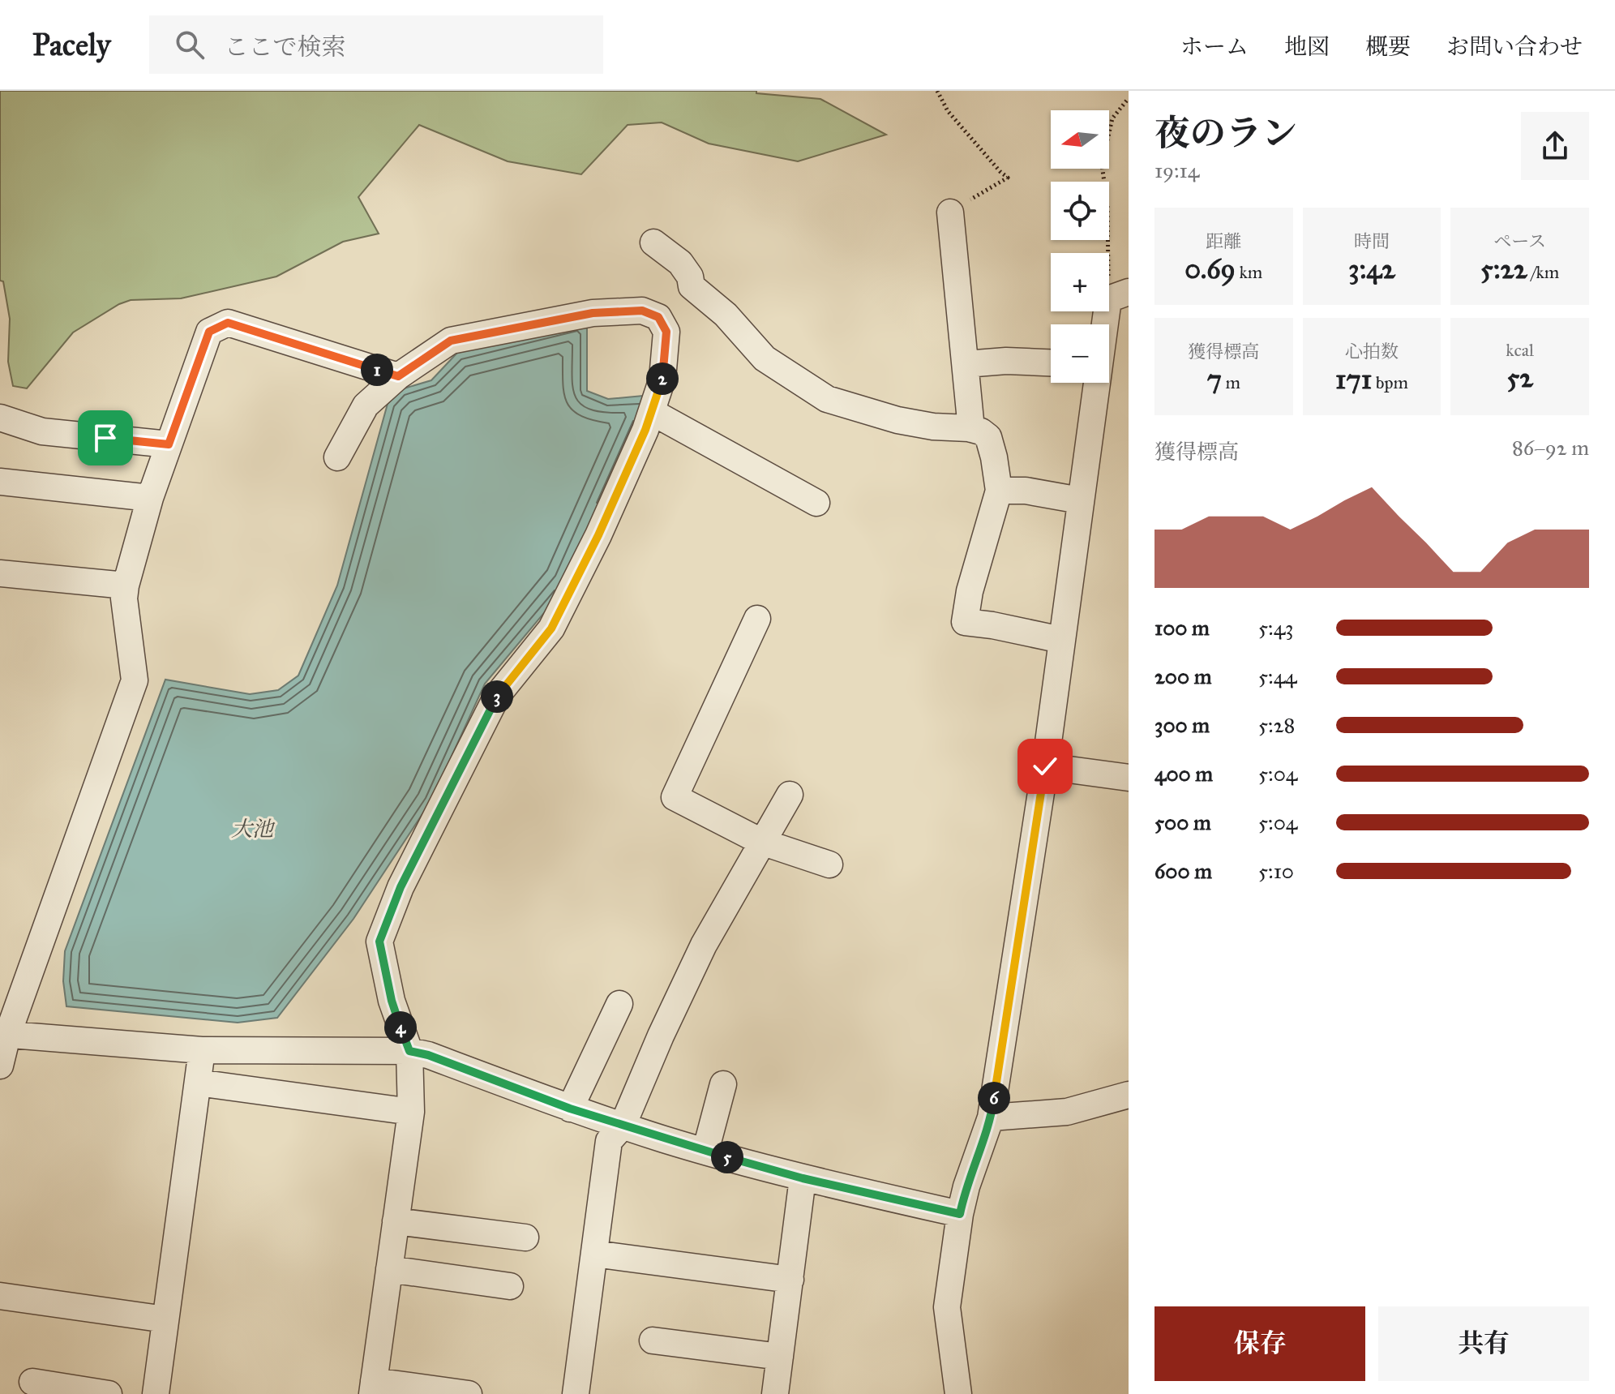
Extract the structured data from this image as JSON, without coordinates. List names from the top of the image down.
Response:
{
  "water": ["大池"],
  "north": "left",
  "page": {
    "header": "Pacely",
    "search": "ここで検索",
    "nav": [
      "ホーム",
      "地図",
      "概要",
      "お問い合わせ"
    ],
    "heading": ["夜のラン", "19:14"],
    "map_buttons": ["+", "−"],
    "stats": [
      ["距離", "0.69 km"],
      ["時間", "3:42"],
      ["ペース", "5:22 /km"],
      ["獲得標高", "7 m"],
      ["心拍数", "171 bpm"],
      ["kcal", "52"]
    ],
    "pins": [
      "1",
      "2",
      "3",
      "4",
      "6",
      "5"
    ],
    "chart": ["獲得標高", "86–92 m"],
    "list": [
      {
        "name": "100 m",
        "note": "5:43"
      },
      {
        "name": "200 m",
        "note": "5:44"
      },
      {
        "name": "300 m",
        "note": "5:28"
      },
      {
        "name": "400 m",
        "note": "5:04"
      },
      {
        "name": "500 m",
        "note": "5:04"
      },
      {
        "name": "600 m",
        "note": "5:10"
      }
    ],
    "buttons": ["保存", "共有"]
  }
}
